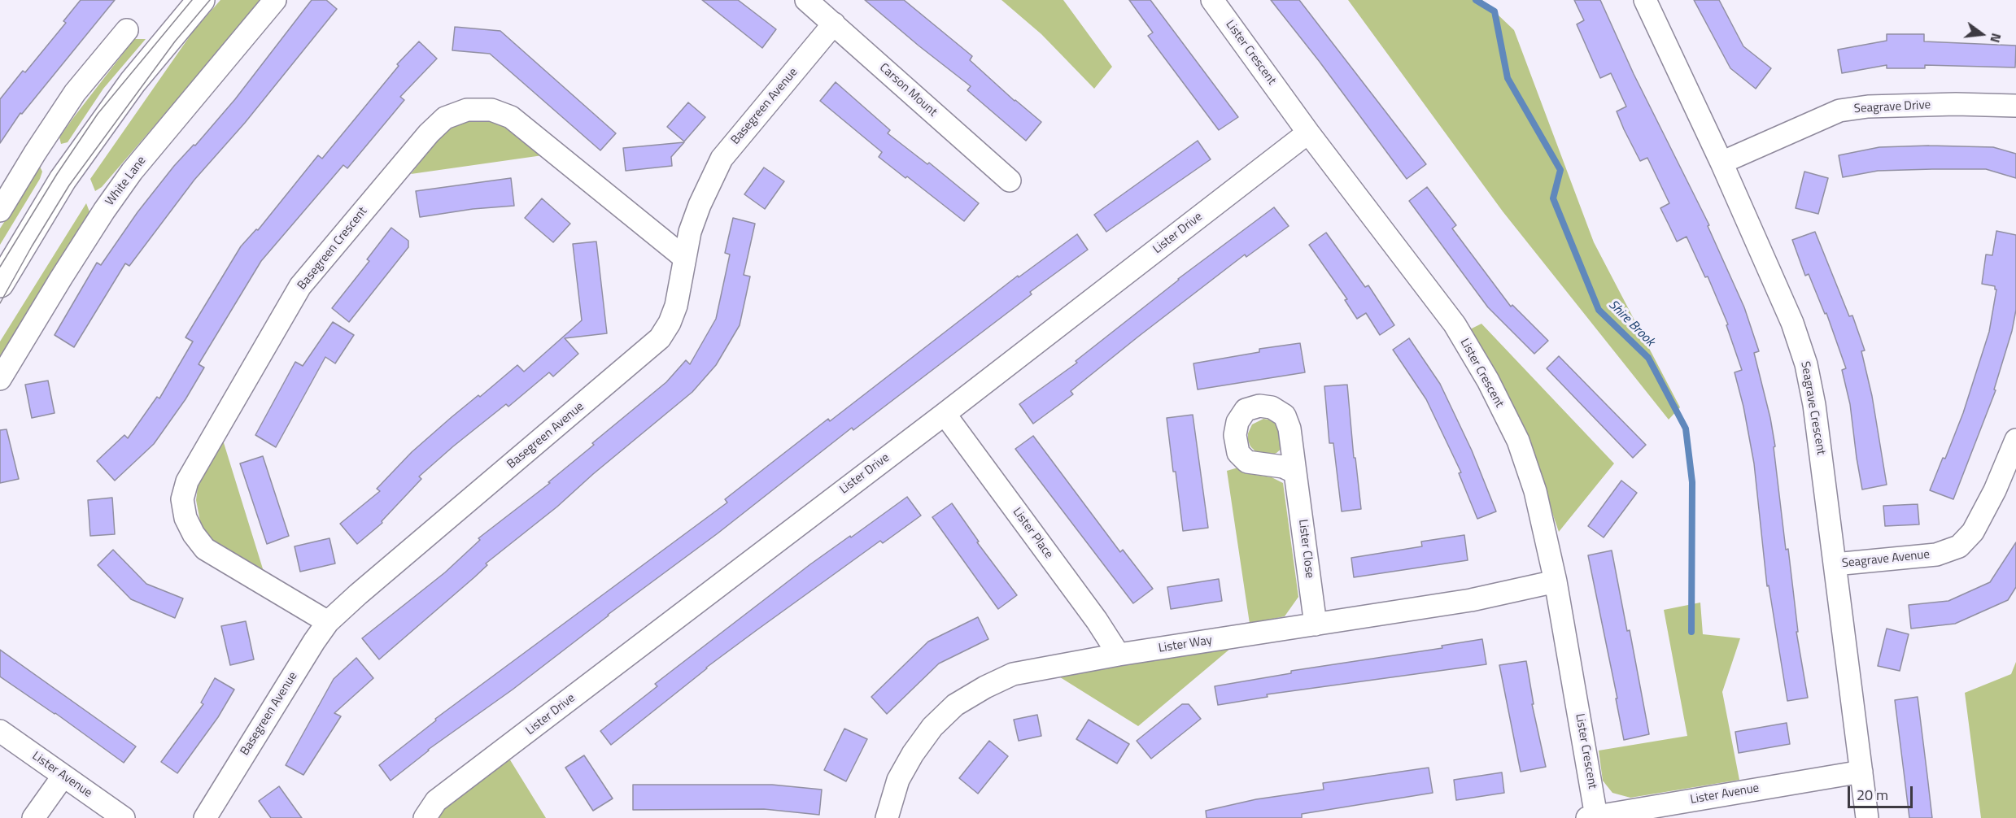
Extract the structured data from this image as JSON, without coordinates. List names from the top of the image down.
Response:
{
  "streets": {
    "street": [
      "Lister Crescent",
      "Carson Mount",
      "Basegreen Avenue",
      "Seagrave Drive",
      "White Lane",
      "Lister Drive",
      "Basegreen Crescent",
      "Seagrave Crescent",
      "Lister Place",
      "Lister Close",
      "Seagrave Avenue",
      "Lister Way",
      "Lister Avenue"
    ]
  },
  "crossings": [
    ["Lister Crescent", "Lister Drive"],
    ["Lister Crescent", "Lister Way"],
    ["Lister Crescent", "Lister Avenue"],
    ["Carson Mount", "Basegreen Avenue"],
    ["Basegreen Avenue", "Basegreen Crescent"],
    ["Seagrave Drive", "Seagrave Crescent"],
    ["Lister Drive", "Lister Place"],
    ["Seagrave Crescent", "Seagrave Avenue"],
    ["Seagrave Crescent", "Lister Avenue"],
    ["Lister Place", "Lister Way"],
    ["Lister Close", "Lister Way"]
  ],
  "water": ["Shire Brook"],
  "scale_bar": "20 m",
  "north": "right"
}
